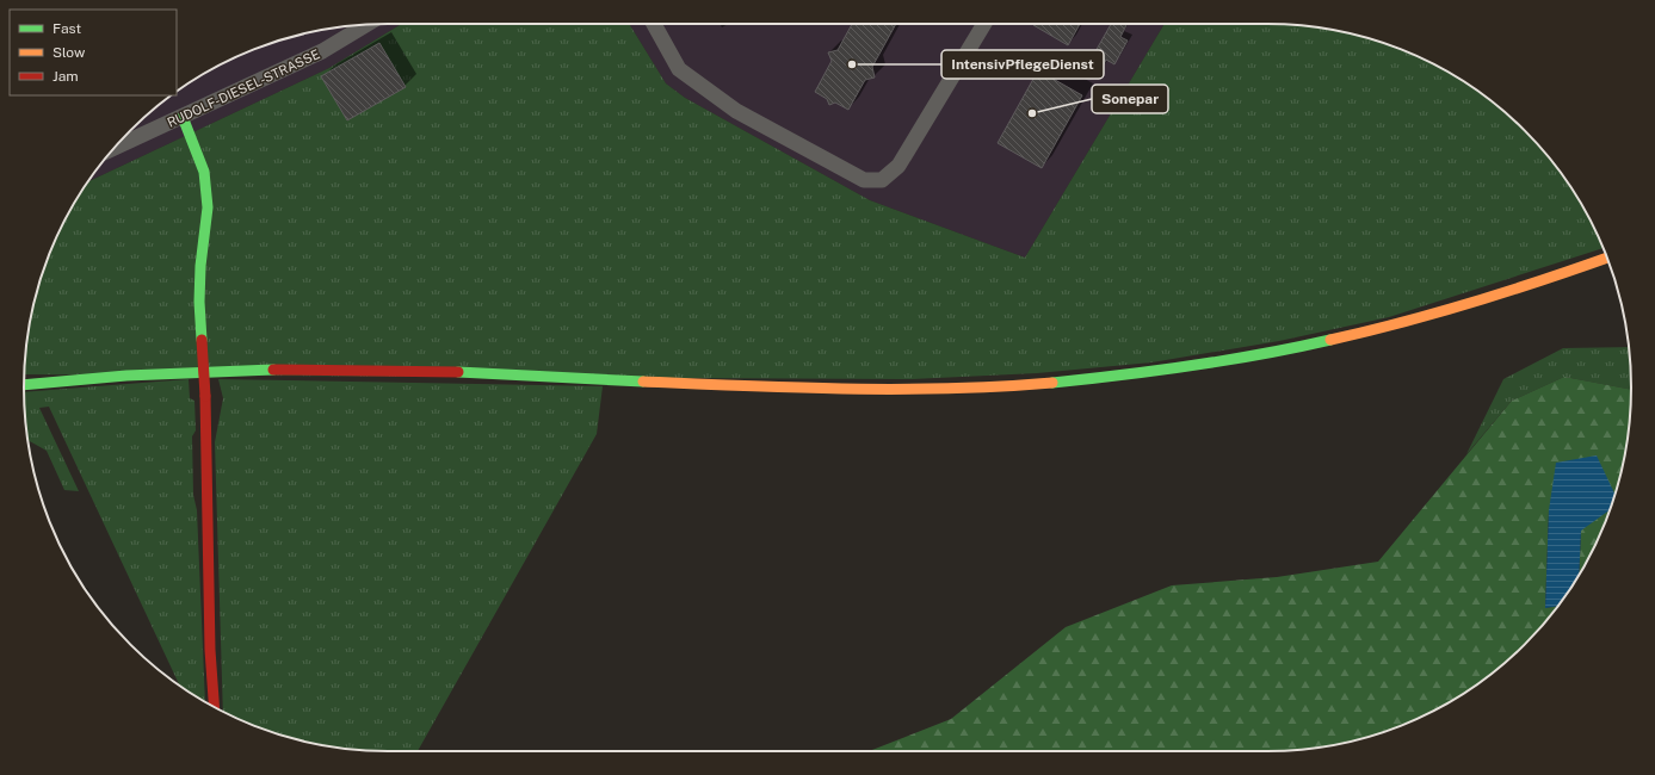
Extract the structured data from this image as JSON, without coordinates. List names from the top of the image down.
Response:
{
  "streets": {
    "street": ["RUDOLF-DIESEL-STRASSE"]
  },
  "places": ["IntensivPflegeDienst", "Sonepar"],
  "legend": ["Fast", "Slow", "Jam"]
}
